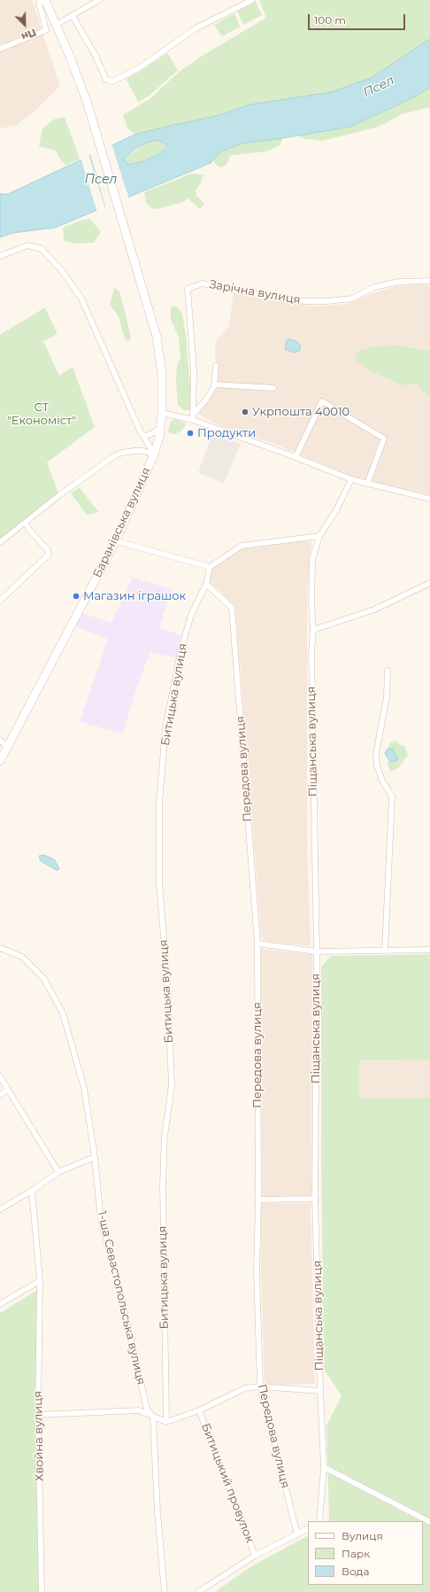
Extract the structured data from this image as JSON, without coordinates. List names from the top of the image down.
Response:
{
  "streets": {
    "main road": ["Баранівська вулиця"],
    "street": [
      "Зарічна вулиця",
      "Битицька вулиця",
      "Піщанська вулиця",
      "Передова вулиця",
      "1-ша Севастопольська вулиця",
      "Хвойна вулиця",
      "Битицький провулок"
    ]
  },
  "crossings": [
    ["Битицька вулиця", "Передова вулиця"]
  ],
  "water": ["Псел"],
  "parks": ["СТ \"Економіст\""],
  "places": ["Укрпошта 40010", "Продукти", "Магазин іграшок"],
  "legend": ["Вулиця", "Парк", "Вода"],
  "scale_bar": "100 m",
  "north": "bottom right"
}
